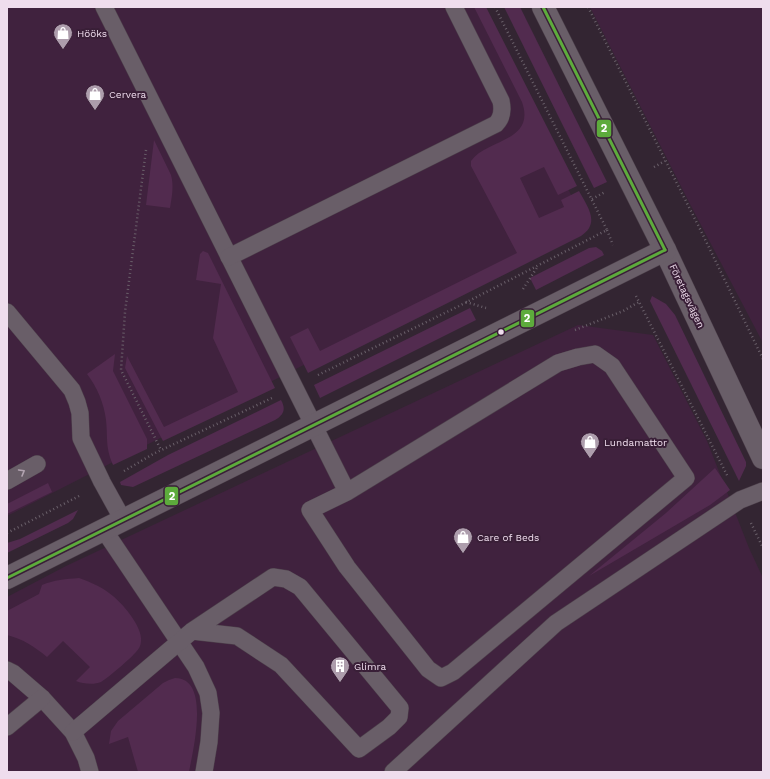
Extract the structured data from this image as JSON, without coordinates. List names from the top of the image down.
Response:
{
  "streets": {
    "street": ["Företagsvägen"]
  },
  "places": {
    "shop": [
      "Hööks",
      "Cervera",
      "Lundamattor",
      "Care of Beds"
    ],
    "building": ["Glimra"]
  },
  "lines": ["transit line 2"]
}
